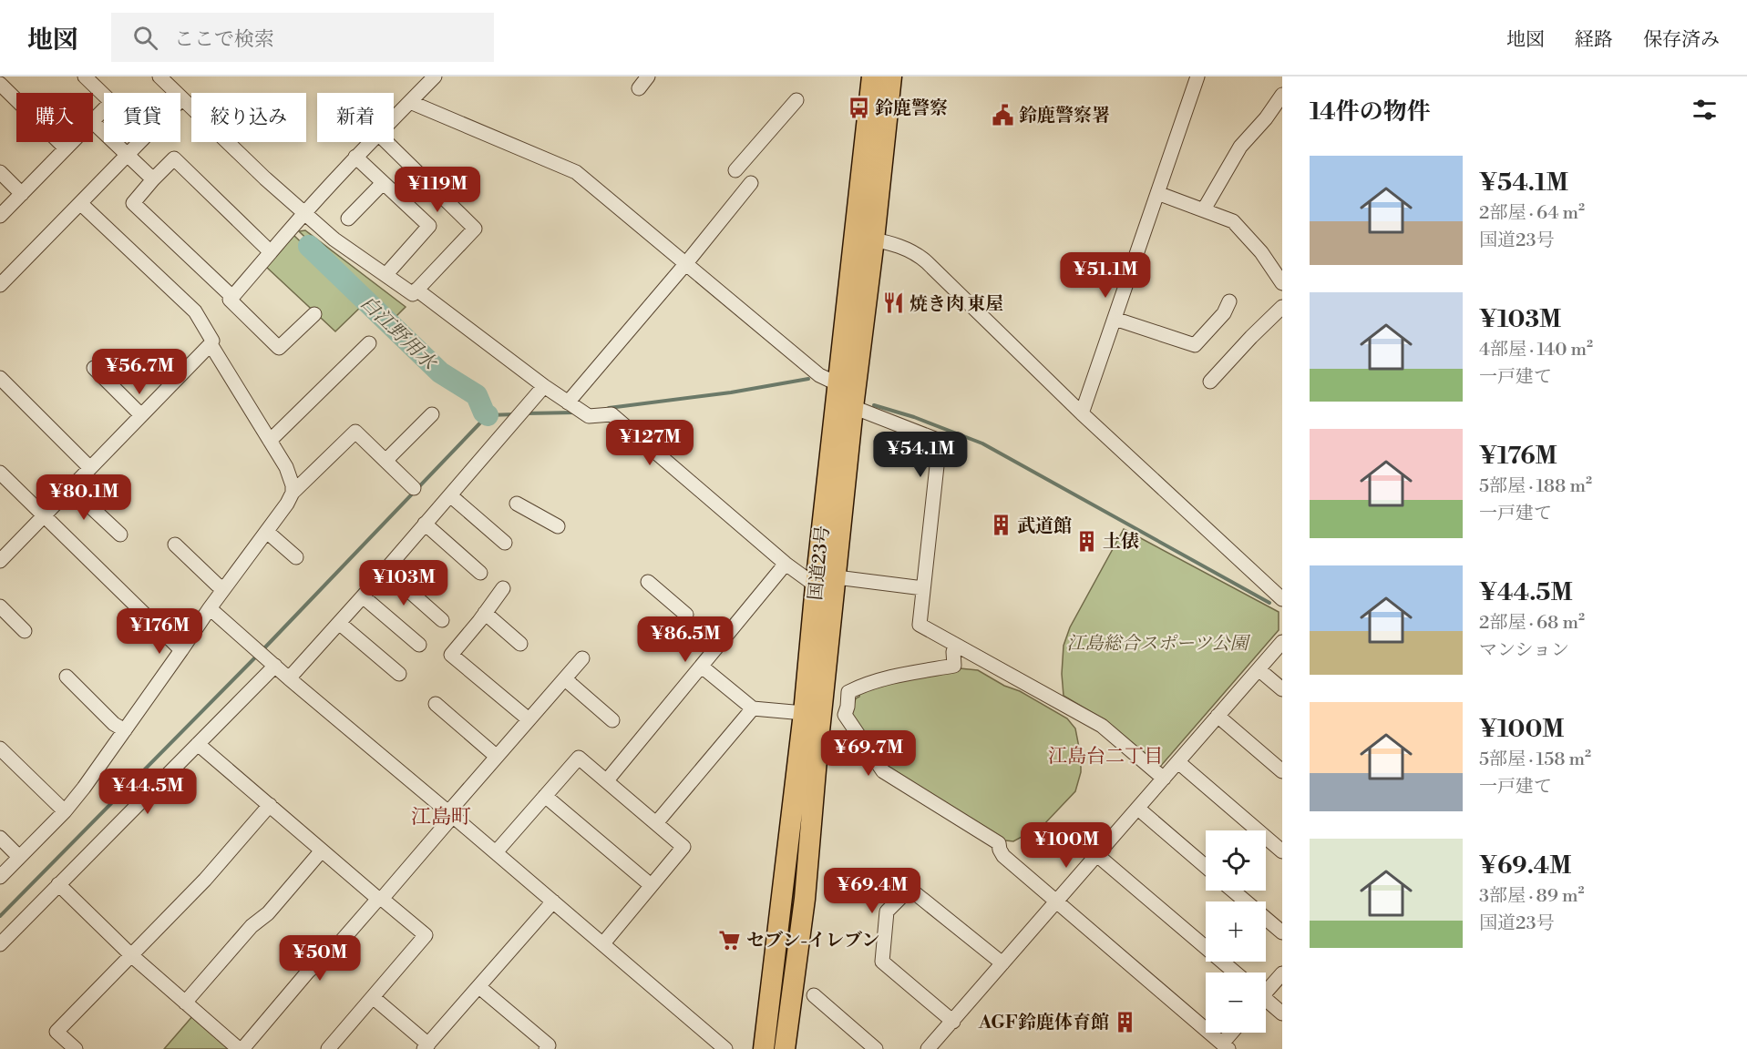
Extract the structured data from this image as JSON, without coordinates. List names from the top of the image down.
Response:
{
  "streets": {
    "highway": ["国道23号"]
  },
  "districts": ["江島台二丁目", "江島町"],
  "water": ["白江野用水"],
  "parks": ["江島総合スポーツ公園"],
  "places": {
    "bus stop": ["鈴鹿警察"],
    "public building": ["鈴鹿警察署"],
    "restaurant": ["焼き肉 東屋"],
    "building": ["武道館", "土俵", "AGF鈴鹿体育館"],
    "supermarket": ["セブン-イレブン"]
  },
  "page": {
    "header": "地図",
    "search": "ここで検索",
    "nav": ["地図", "経路", "保存済み"],
    "heading": "14件の物件",
    "chip": [
      "購入",
      "賃貸",
      "絞り込み",
      "新着"
    ],
    "list": [
      {
        "name": "¥54.1M",
        "note": "2部屋 · 64 m² · 国道23号"
      },
      {
        "name": "¥103M",
        "note": "4部屋 · 140 m² · 一戸建て"
      },
      {
        "name": "¥176M",
        "note": "5部屋 · 188 m² · 一戸建て"
      },
      {
        "name": "¥44.5M",
        "note": "2部屋 · 68 m² · マンション"
      },
      {
        "name": "¥100M",
        "note": "5部屋 · 158 m² · 一戸建て"
      },
      {
        "name": "¥69.4M",
        "note": "3部屋 · 89 m² · 国道23号"
      }
    ],
    "price": [
      "¥119M",
      "¥51.1M",
      "¥56.7M",
      "¥127M",
      "¥54.1M",
      "¥80.1M",
      "¥103M",
      "¥176M",
      "¥86.5M",
      "¥69.7M",
      "¥44.5M",
      "¥100M",
      "¥69.4M",
      "¥50M"
    ],
    "map_buttons": ["+", "−"]
  }
}
